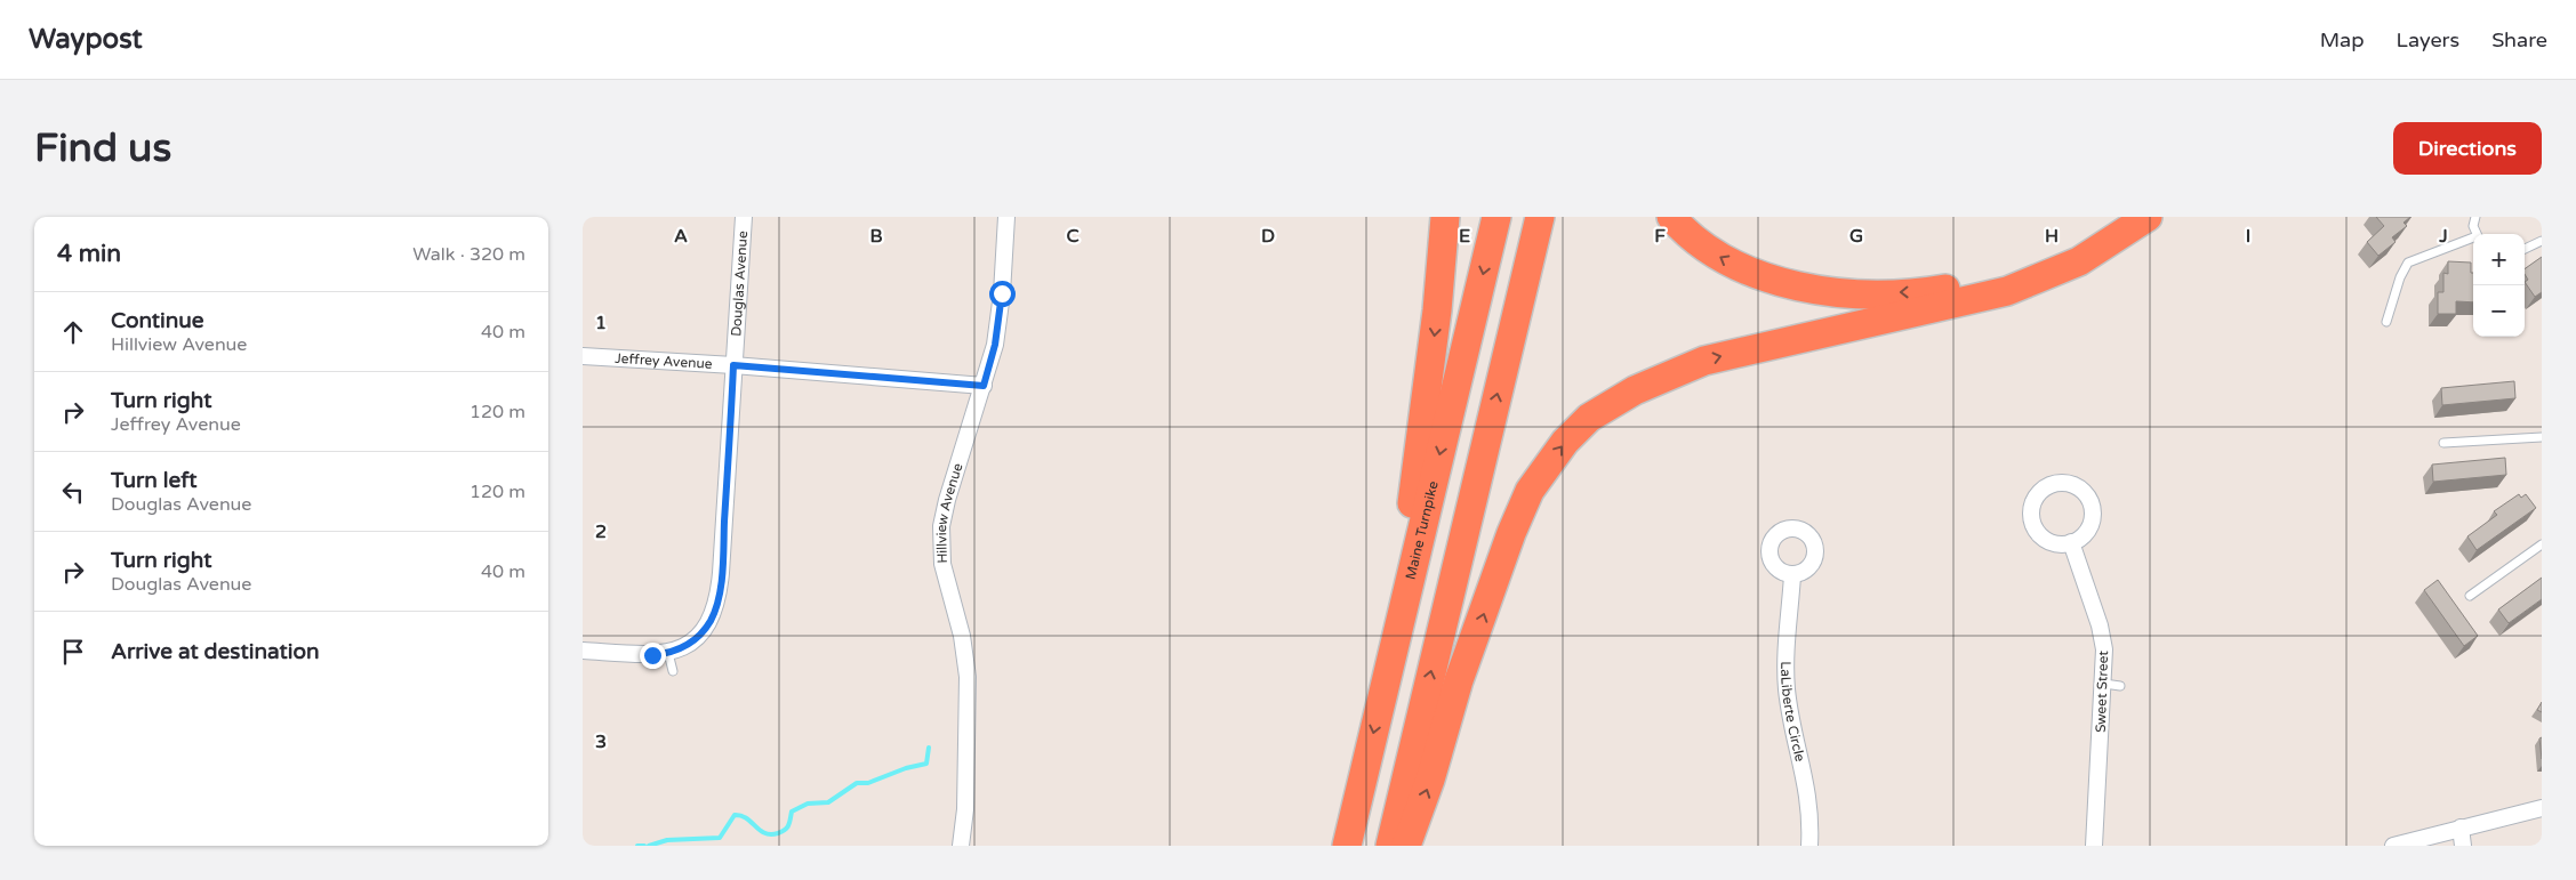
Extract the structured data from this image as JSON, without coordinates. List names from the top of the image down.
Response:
{
  "streets": {
    "highway": ["Maine Turnpike"],
    "street": [
      "Douglas Avenue",
      "Jeffrey Avenue",
      "Hillview Avenue",
      "Sweet Street",
      "LaLiberte Circle"
    ]
  },
  "crossings": [
    ["Douglas Avenue", "Jeffrey Avenue"],
    ["Jeffrey Avenue", "Hillview Avenue"]
  ],
  "page": {
    "header": "Waypost",
    "nav": ["Map", "Layers", "Share"],
    "buttons": "Directions",
    "title": "Find us",
    "heading": ["4 min", "Walk · 320 m"],
    "map_buttons": ["+", "−"],
    "list": [
      ["Continue", "Hillview Avenue", "40 m"],
      ["Turn right", "Jeffrey Avenue", "120 m"],
      ["Turn left", "Douglas Avenue", "120 m"],
      ["Turn right", "Douglas Avenue", "40 m"],
      "Arrive at destination"
    ]
  },
  "grid": {
    "columns": [
      "A",
      "B",
      "C",
      "D",
      "E",
      "F",
      "G",
      "H",
      "I",
      "J"
    ],
    "rows": ["1", "2", "3"]
  }
}
